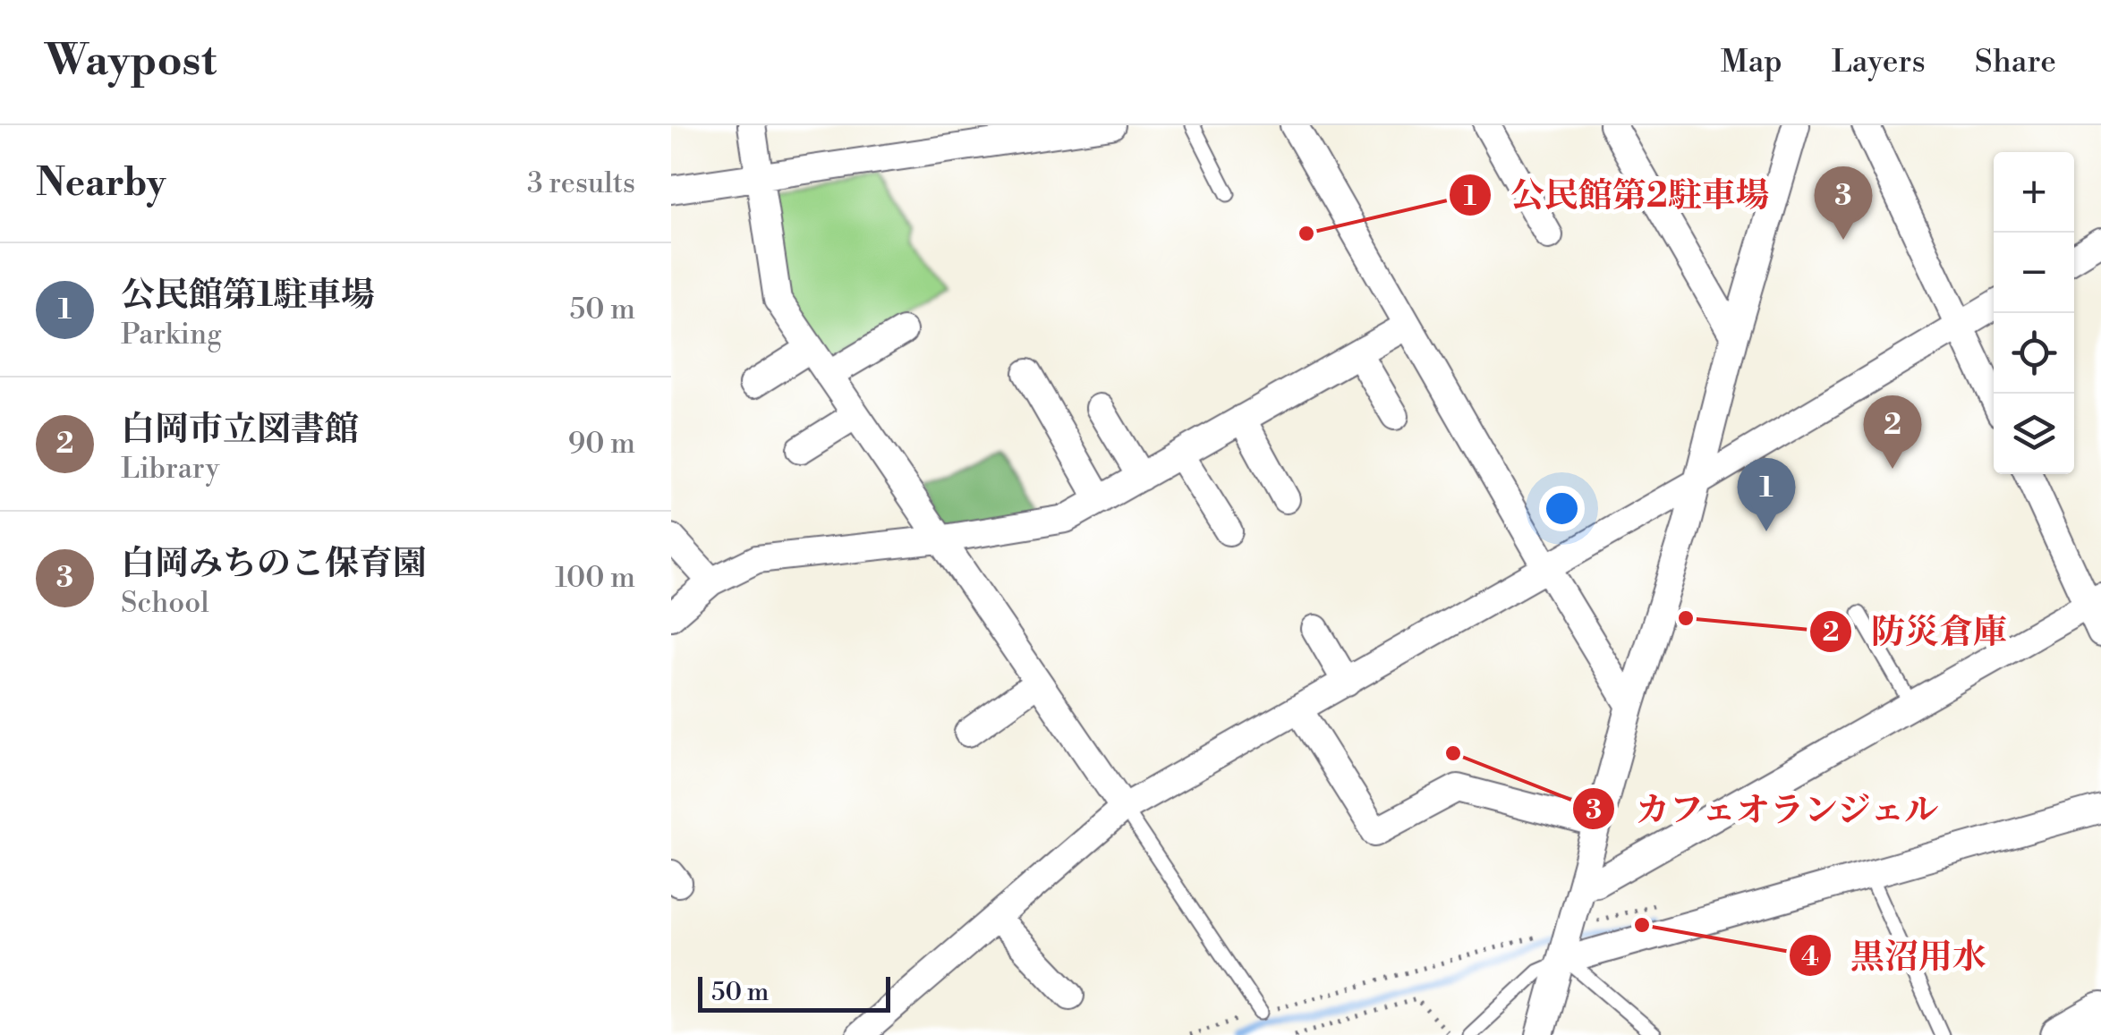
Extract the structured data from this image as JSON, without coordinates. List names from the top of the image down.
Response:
{
  "places": [
    "公民館第2駐車場",
    "防災倉庫",
    "カフェオランジェル",
    "黒沼用水"
  ],
  "scale_bar": "50 m",
  "page": {
    "header": "Waypost",
    "nav": ["Map", "Layers", "Share"],
    "heading": ["Nearby", "3 results"],
    "map_buttons": ["+", "−"],
    "pins": ["3", "2", "1"],
    "list": [
      {
        "mark": "1",
        "name": "公民館第1駐車場",
        "note": "Parking",
        "value": "50 m"
      },
      {
        "mark": "2",
        "name": "白岡市立図書館",
        "note": "Library",
        "value": "90 m"
      },
      {
        "mark": "3",
        "name": "白岡みちのこ保育園",
        "note": "School",
        "value": "100 m"
      }
    ],
    "scale": "50 m"
  }
}
